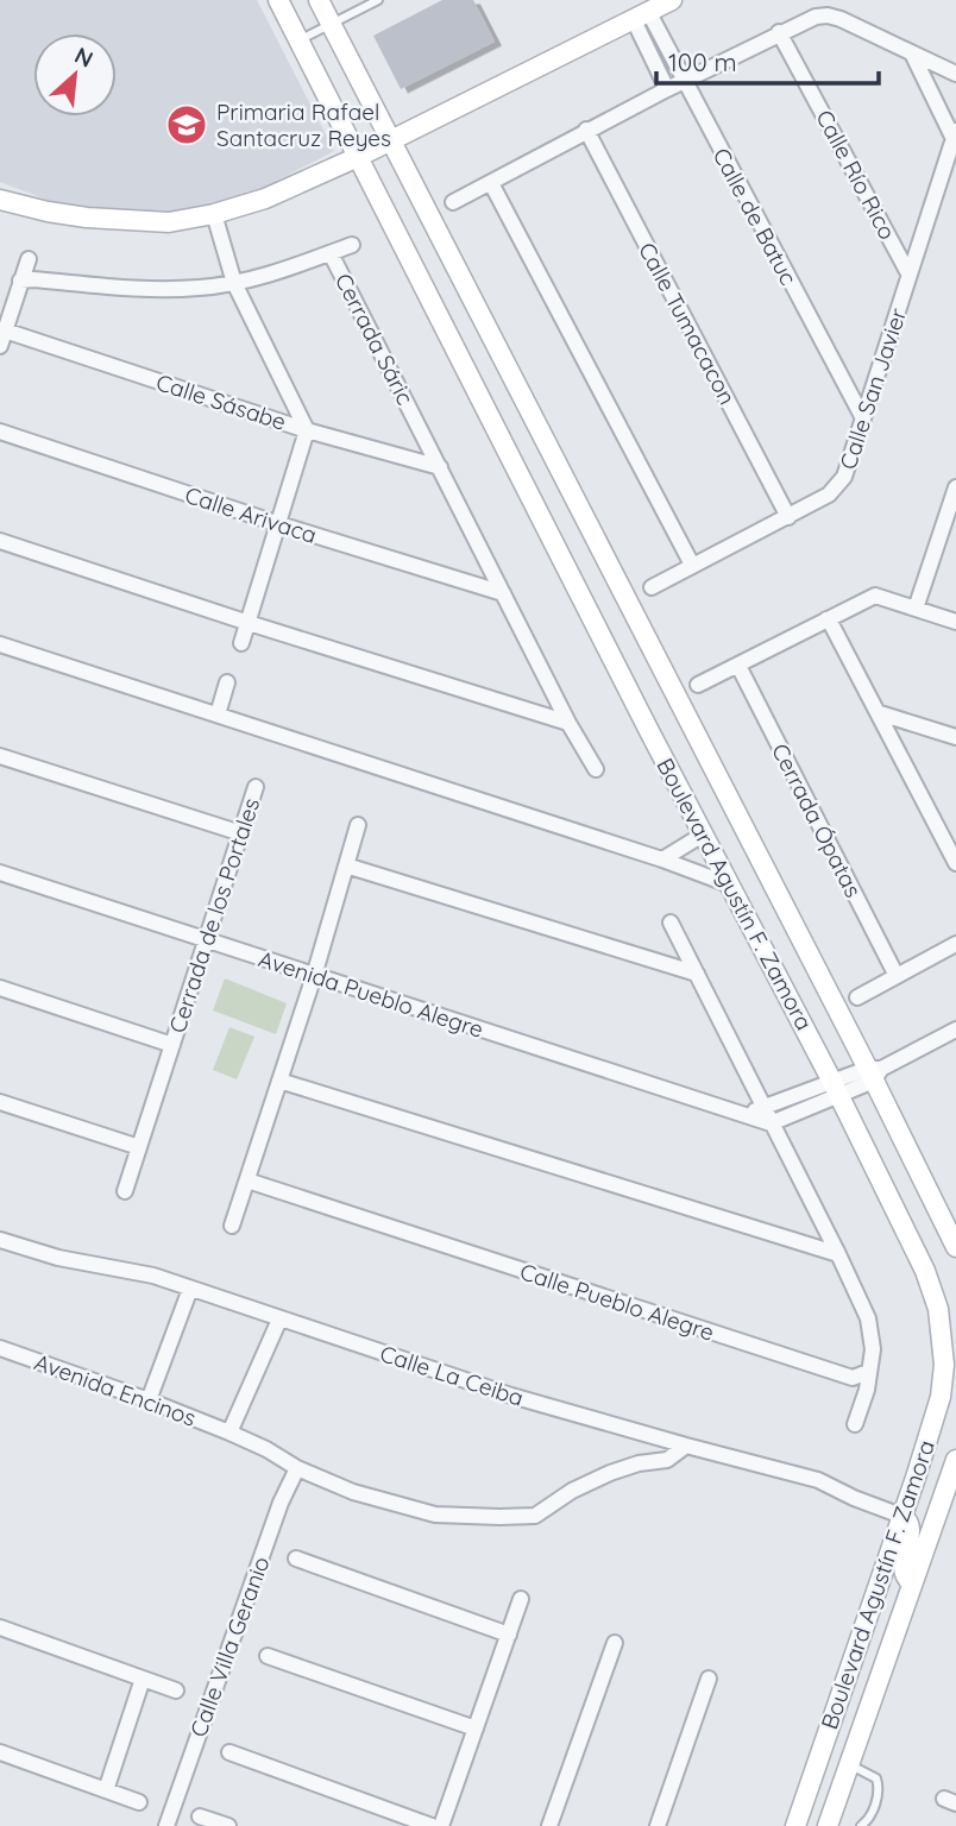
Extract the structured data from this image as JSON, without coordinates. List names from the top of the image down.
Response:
{
  "streets": {
    "street": [
      "Calle Río Rico",
      "Calle de Batuc",
      "Calle Tumacacon",
      "Cerrada Sáric",
      "Calle San Javier",
      "Calle Sásabe",
      "Calle Arivaca",
      "Cerrada Ópatas",
      "Boulevard Agustín F. Zamora",
      "Cerrada de los Portales",
      "Avenida Pueblo Alegre",
      "Calle Pueblo Alegre",
      "Calle La Ceiba",
      "Avenida Encinos",
      "Calle Villa Geranio"
    ]
  },
  "crossings": [
    ["Calle Río Rico", "Calle San Javier"],
    ["Calle de Batuc", "Calle San Javier"],
    ["Calle Tumacacon", "Calle San Javier"],
    ["Cerrada Sáric", "Calle Sásabe"],
    ["Cerrada Sáric", "Calle Arivaca"],
    ["Boulevard Agustín F. Zamora", "Calle La Ceiba"],
    ["Cerrada de los Portales", "Avenida Pueblo Alegre"],
    ["Calle La Ceiba", "Avenida Encinos"],
    ["Avenida Encinos", "Calle Villa Geranio"]
  ],
  "places": {
    "school or university": ["Primaria Rafael Santacruz Reyes"]
  },
  "scale_bar": "100 m",
  "north": "top right"
}
